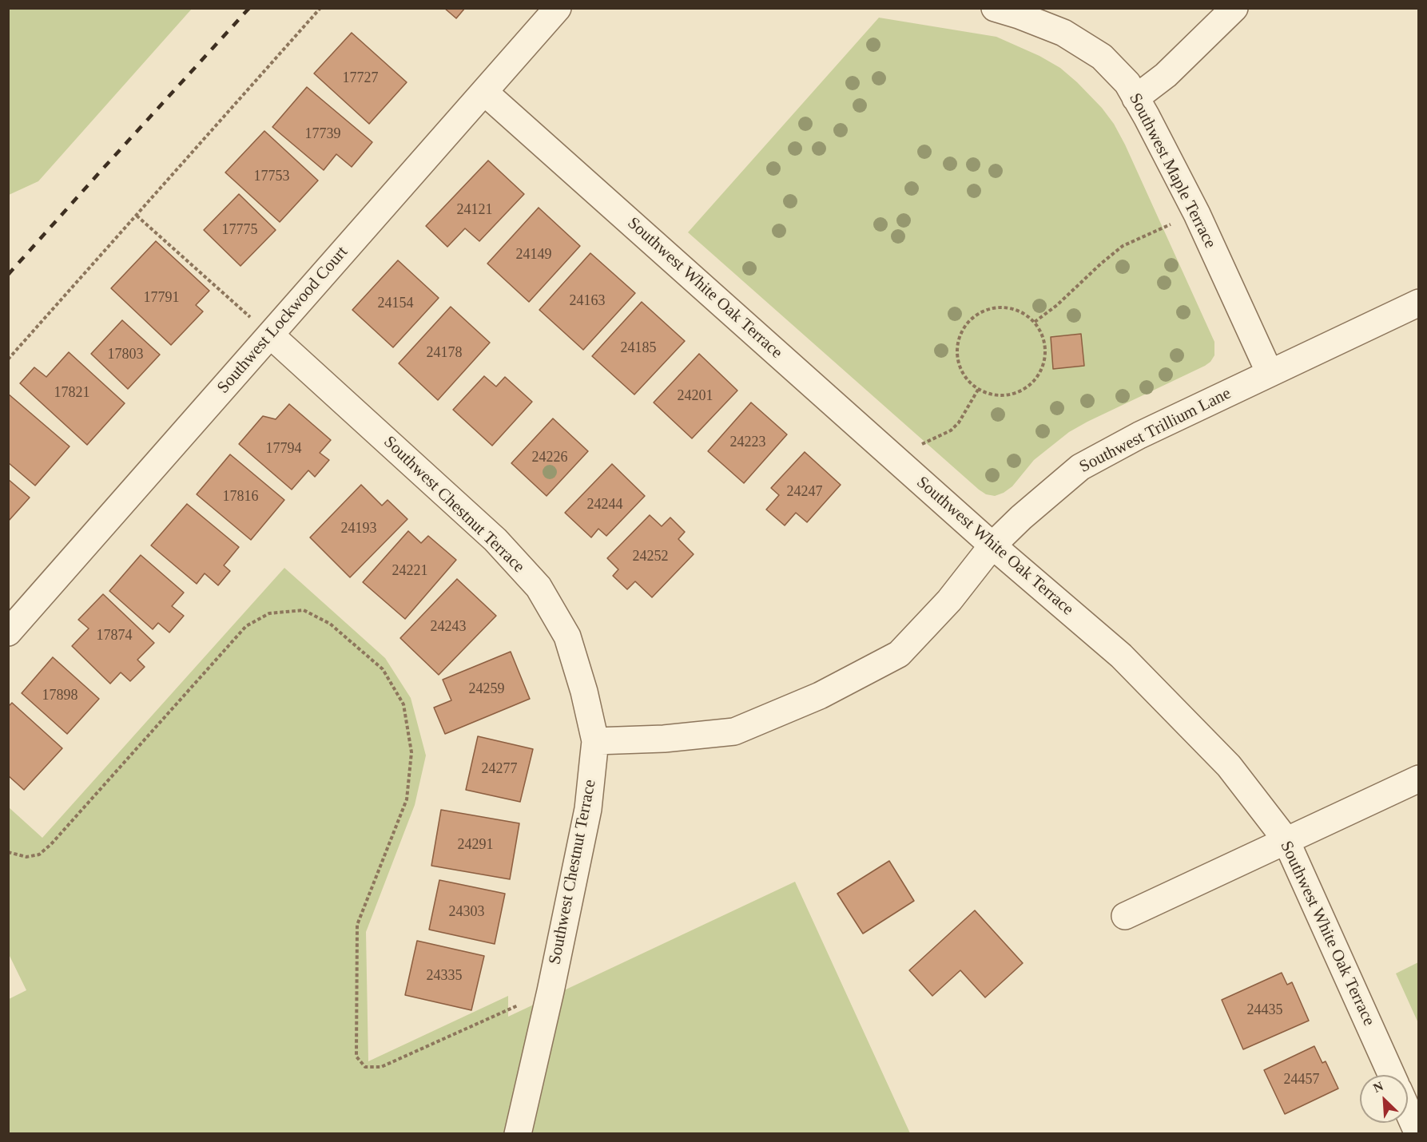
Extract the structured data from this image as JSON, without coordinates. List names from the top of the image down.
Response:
{
  "streets": {
    "street": [
      "Southwest Maple Terrace",
      "Southwest White Oak Terrace",
      "Southwest Lockwood Court",
      "Southwest Trillium Lane",
      "Southwest Chestnut Terrace"
    ]
  },
  "crossings": [
    ["Southwest Maple Terrace", "Southwest Trillium Lane"],
    ["Southwest White Oak Terrace", "Southwest Lockwood Court"],
    ["Southwest White Oak Terrace", "Southwest Trillium Lane"],
    ["Southwest Lockwood Court", "Southwest Chestnut Terrace"],
    ["Southwest Trillium Lane", "Southwest Chestnut Terrace"]
  ],
  "house_numbers": [
    "17727",
    "17739",
    "17753",
    "24121",
    "17775",
    "24149",
    "17791",
    "24163",
    "24154",
    "24185",
    "24178",
    "17803",
    "17821",
    "24201",
    "24223",
    "17794",
    "24226",
    "24247",
    "17816",
    "24244",
    "24193",
    "24252",
    "24221",
    "24243",
    "17874",
    "24259",
    "17898",
    "24277",
    "24291",
    "24303",
    "24335",
    "24435",
    "24457"
  ],
  "north": "top left"
}
